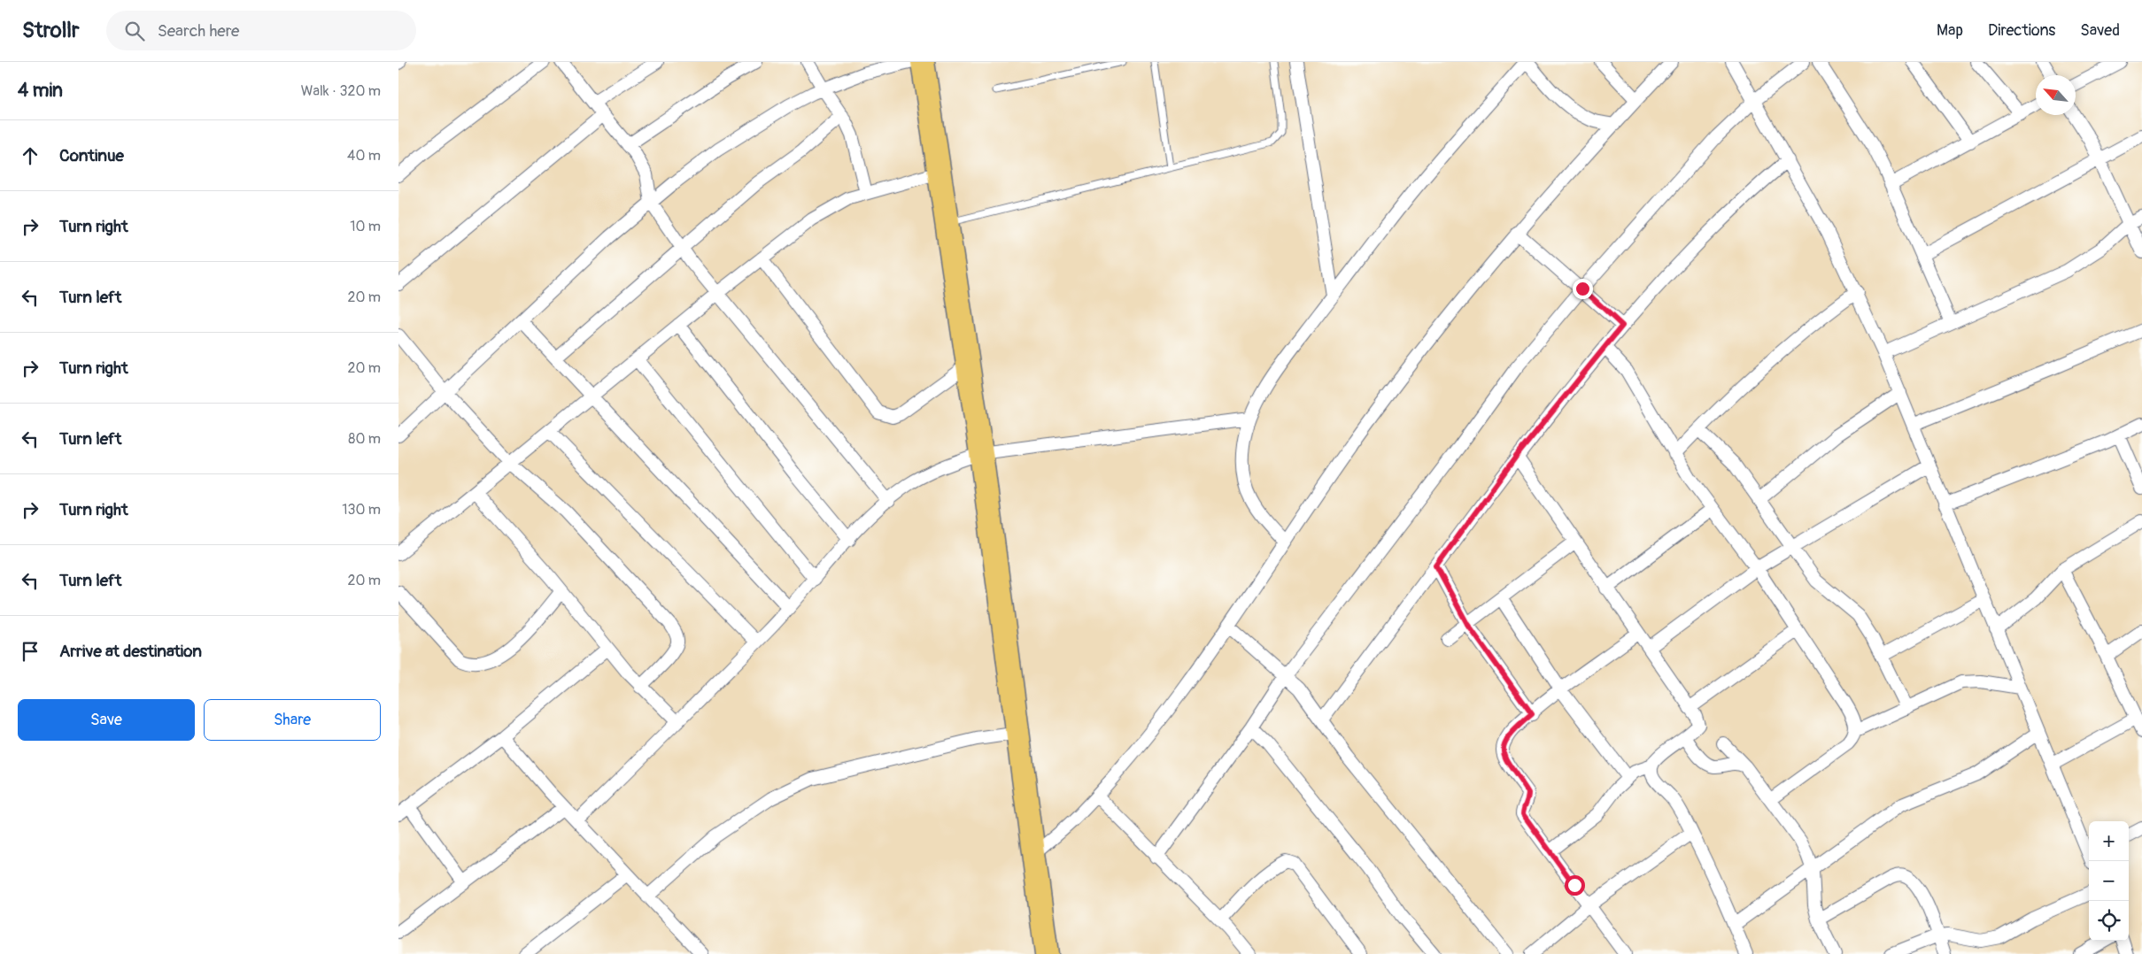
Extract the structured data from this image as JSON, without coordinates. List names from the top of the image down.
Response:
{
  "north": "top left",
  "page": {
    "header": "Strollr",
    "search": "Search here",
    "nav": ["Map", "Directions", "Saved"],
    "heading": ["4 min", "Walk · 320 m"],
    "list": [
      ["Continue", "40 m"],
      ["Turn right", "10 m"],
      ["Turn left", "20 m"],
      ["Turn right", "20 m"],
      ["Turn left", "80 m"],
      ["Turn right", "130 m"],
      ["Turn left", "20 m"],
      "Arrive at destination"
    ],
    "buttons": ["Save", "Share"],
    "map_buttons": ["+", "−"]
  }
}
